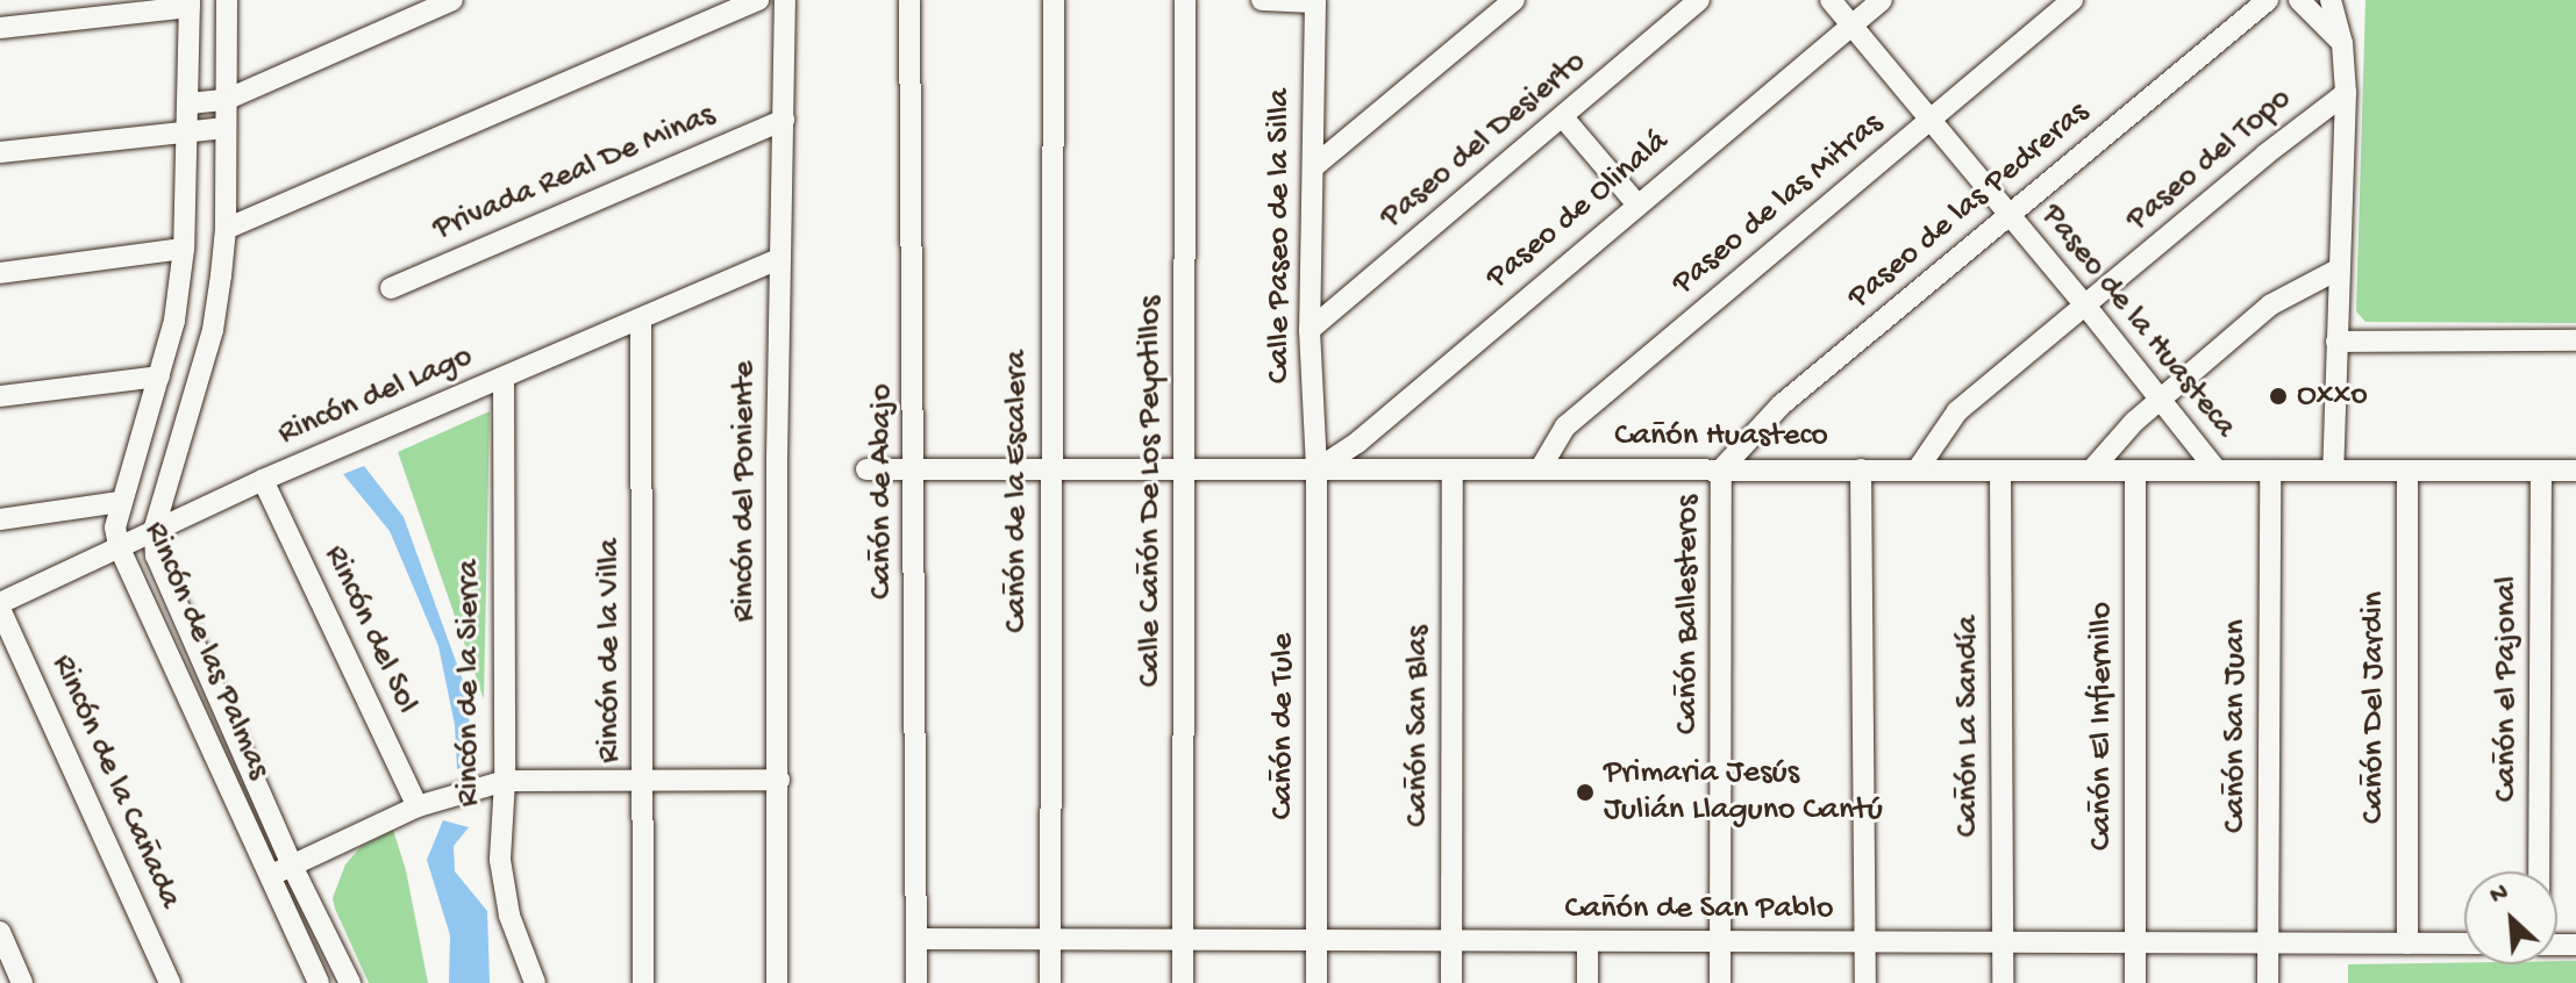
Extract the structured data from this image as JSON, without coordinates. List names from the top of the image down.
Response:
{
  "streets": {
    "street": [
      "Paseo del Desierto",
      "Paseo del Topo",
      "Privada Real De Minas",
      "Paseo de las Mitras",
      "Paseo de las Pedreras",
      "Paseo de Olinalá",
      "Calle Paseo de la Silla",
      "Paseo de la Huasteca",
      "Rincón del Lago",
      "Cañón Huasteco",
      "Rincón del Poniente",
      "Cañón de Abajo",
      "Cañón de la Escalera",
      "Calle Cañón De Los Peyotillos",
      "Cañón Ballesteros",
      "Rincón del Sol",
      "Rincón de las Palmas",
      "Rincón de la Villa",
      "Rincón de la Sierra",
      "Cañón el Pajonal",
      "Cañón Del Jardin",
      "Cañón de Tule",
      "Cañón San Blas",
      "Cañón La Sandía",
      "Cañón El Infiernillo",
      "Cañón San Juan",
      "Rincón de la Cañada",
      "Cañón de San Pablo"
    ]
  },
  "crossings": [
    ["Paseo del Desierto", "Calle Paseo de la Silla"],
    ["Paseo del Topo", "Paseo de la Huasteca"],
    ["Paseo del Topo", "Cañón Huasteco"],
    ["Privada Real De Minas", "Rincón del Poniente"],
    ["Paseo de las Mitras", "Paseo de la Huasteca"],
    ["Paseo de las Mitras", "Cañón Huasteco"],
    ["Paseo de las Pedreras", "Paseo de la Huasteca"],
    ["Paseo de las Pedreras", "Cañón Huasteco"],
    ["Paseo de las Pedreras", "Cañón Ballesteros"],
    ["Paseo de Olinalá", "Calle Paseo de la Silla"],
    ["Paseo de Olinalá", "Paseo de la Huasteca"],
    ["Paseo de Olinalá", "Cañón Huasteco"],
    ["Paseo de Olinalá", "Cañón de Tule"],
    ["Calle Paseo de la Silla", "Cañón Huasteco"],
    ["Calle Paseo de la Silla", "Cañón de Tule"],
    ["Paseo de la Huasteca", "Cañón Huasteco"],
    ["Rincón del Lago", "Rincón del Poniente"],
    ["Rincón del Lago", "Rincón del Sol"],
    ["Rincón del Lago", "Rincón de las Palmas"],
    ["Rincón del Lago", "Rincón de la Villa"],
    ["Rincón del Lago", "Rincón de la Sierra"],
    ["Rincón del Lago", "Rincón de la Cañada"],
    ["Cañón Huasteco", "Cañón de Abajo"],
    ["Cañón Huasteco", "Cañón de la Escalera"],
    ["Cañón Huasteco", "Calle Cañón De Los Peyotillos"],
    ["Cañón Huasteco", "Cañón Ballesteros"],
    ["Cañón Huasteco", "Cañón el Pajonal"],
    ["Cañón Huasteco", "Cañón Del Jardin"],
    ["Cañón Huasteco", "Cañón de Tule"],
    ["Cañón Huasteco", "Cañón San Blas"],
    ["Cañón Huasteco", "Cañón La Sandía"],
    ["Cañón Huasteco", "Cañón El Infiernillo"],
    ["Cañón Huasteco", "Cañón San Juan"],
    ["Cañón de Abajo", "Cañón de San Pablo"],
    ["Cañón de la Escalera", "Cañón de San Pablo"],
    ["Calle Cañón De Los Peyotillos", "Cañón de San Pablo"],
    ["Cañón Ballesteros", "Cañón de San Pablo"],
    ["Cañón Del Jardin", "Cañón de San Pablo"],
    ["Cañón de Tule", "Cañón de San Pablo"],
    ["Cañón San Blas", "Cañón de San Pablo"],
    ["Cañón La Sandía", "Cañón de San Pablo"],
    ["Cañón El Infiernillo", "Cañón de San Pablo"],
    ["Cañón San Juan", "Cañón de San Pablo"]
  ],
  "places": ["Oxxo", "Primaria Jesús Julián Llaguno Cantú"],
  "north": "top left"
}
